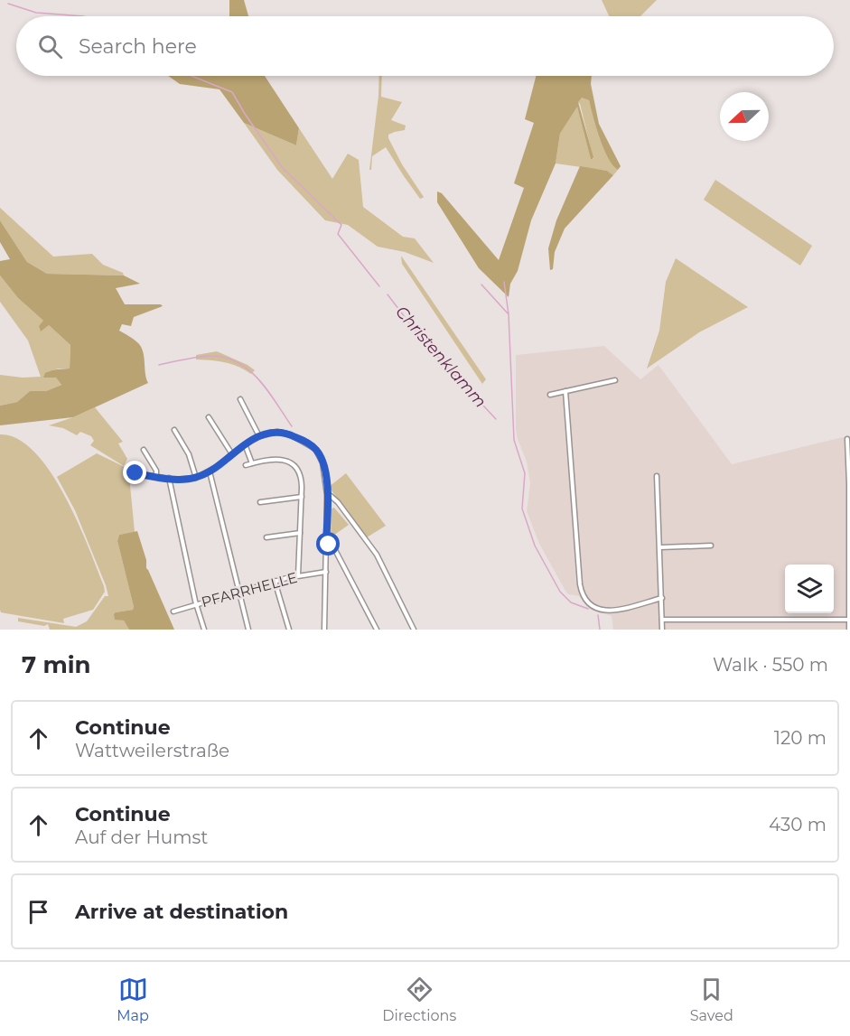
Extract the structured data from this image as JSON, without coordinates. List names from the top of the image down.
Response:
{
  "streets": {
    "street": ["PFARRHELLE"]
  },
  "water": ["Christenklamm"],
  "north": "left",
  "page": {
    "search": "Search here",
    "heading": ["7 min", "Walk · 550 m"],
    "list": [
      ["Continue", "Wattweilerstraße", "120 m"],
      ["Continue", "Auf der Humst", "430 m"],
      "Arrive at destination"
    ],
    "nav": ["Map", "Directions", "Saved"]
  }
}
